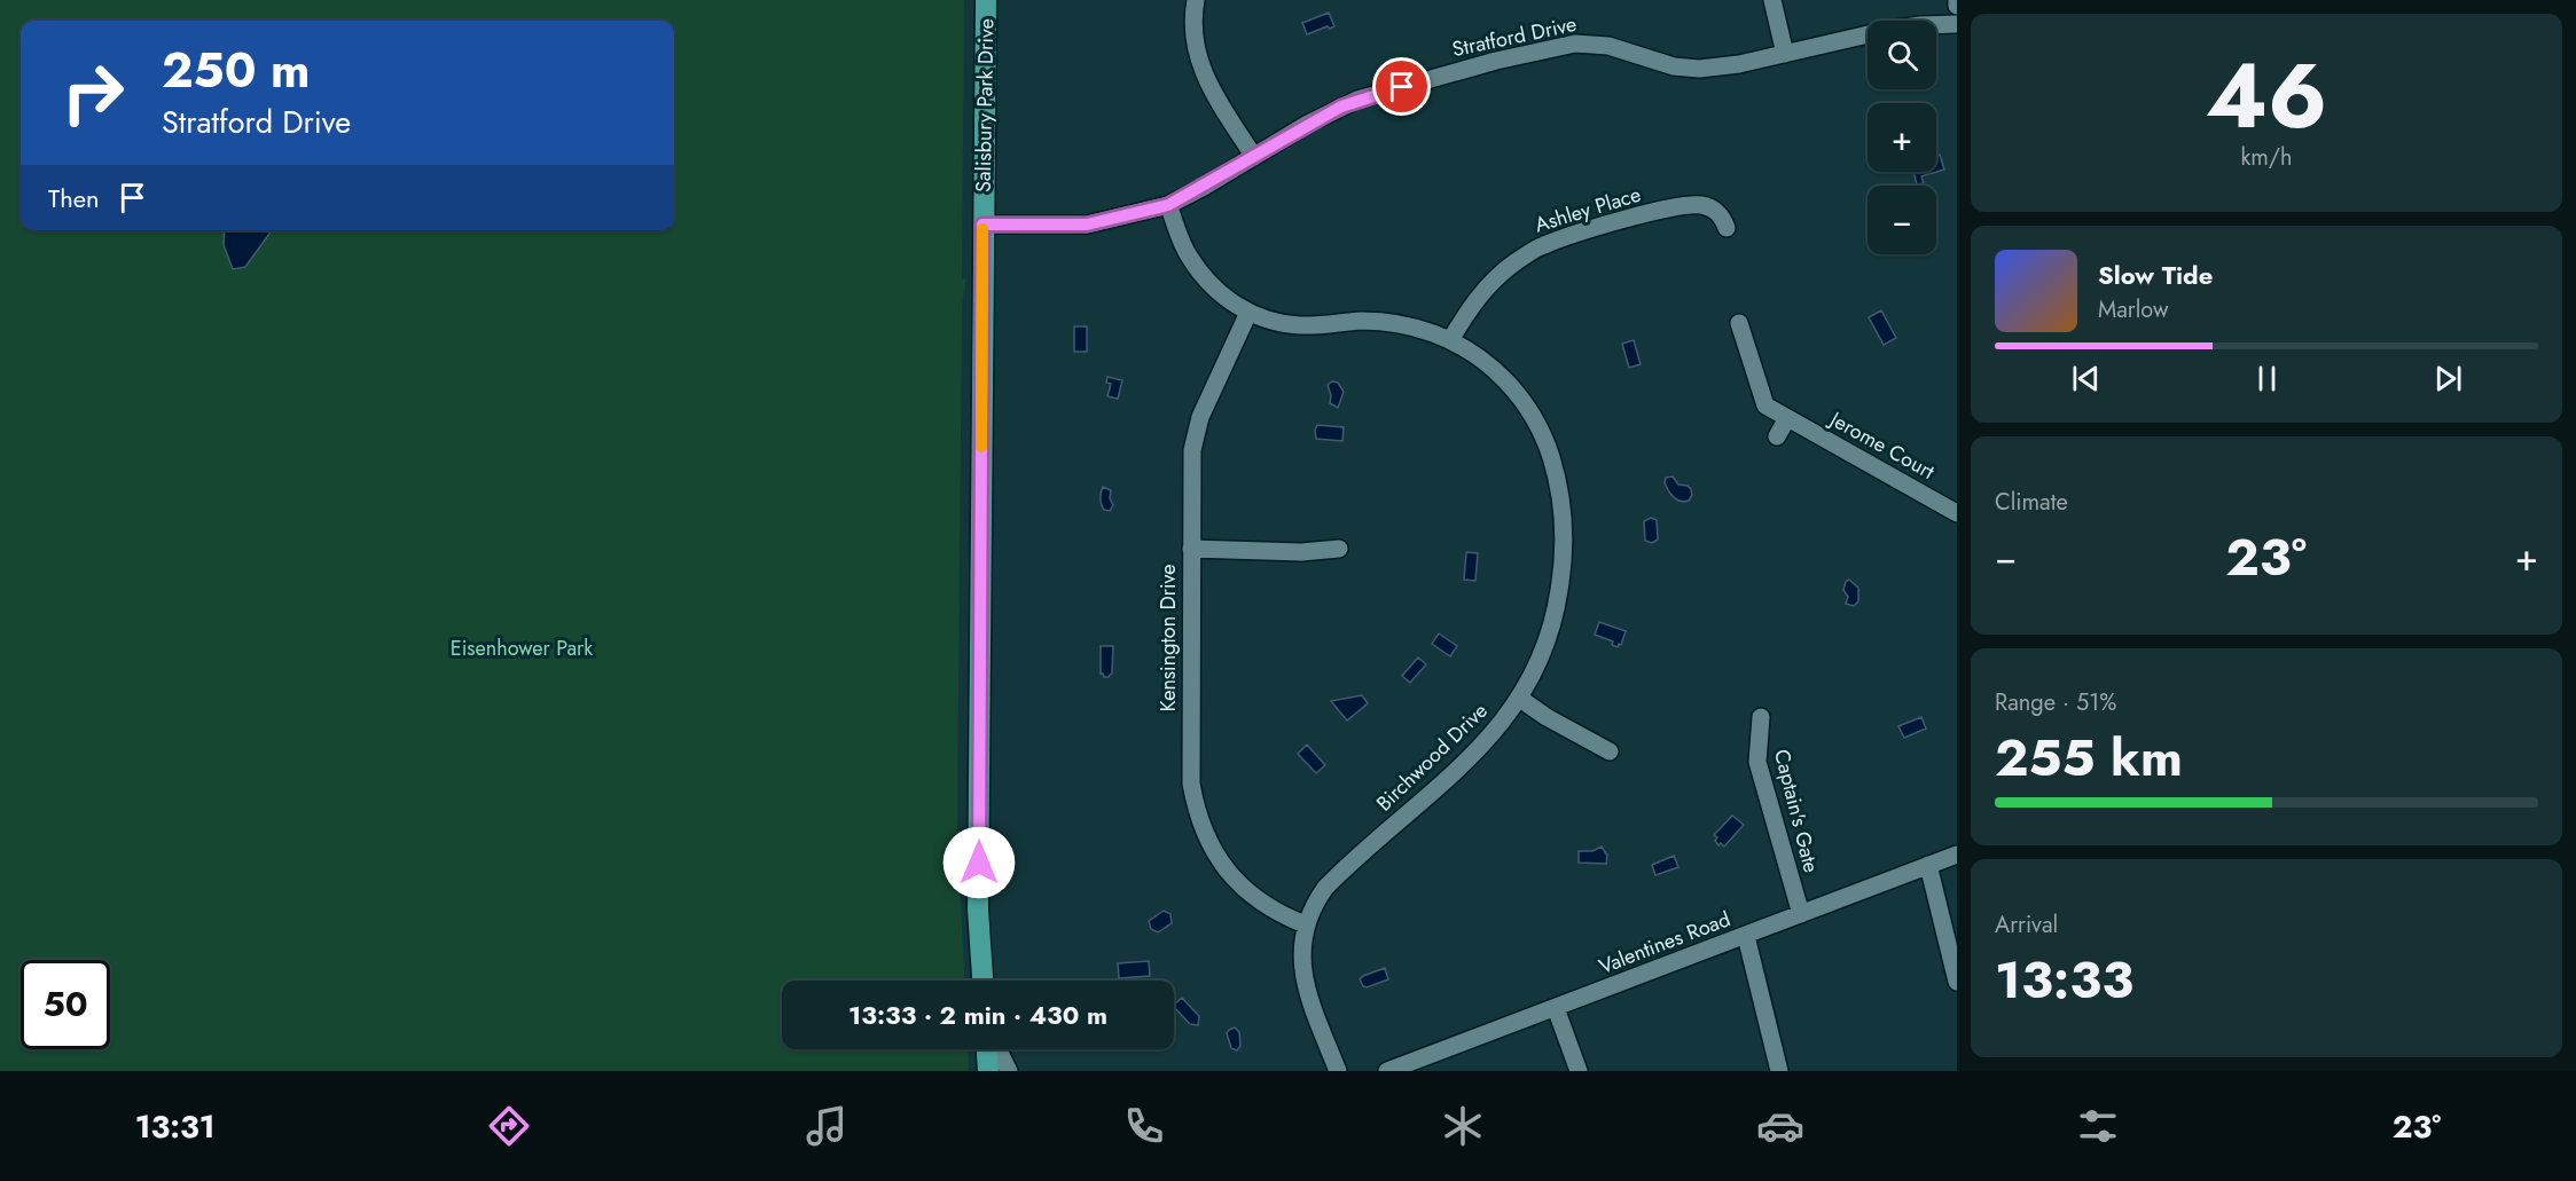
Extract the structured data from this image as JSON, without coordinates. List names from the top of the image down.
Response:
{
  "streets": {
    "main road": ["Salisbury Park Drive"],
    "street": [
      "Stratford Drive",
      "Ashley Place",
      "Jerome Court",
      "Kensington Drive",
      "Birchwood Drive",
      "Captain's Gate",
      "Valentines Road"
    ]
  },
  "crossings": [
    ["Stratford Drive", "Salisbury Park Drive"],
    ["Stratford Drive", "Birchwood Drive"],
    ["Ashley Place", "Birchwood Drive"],
    ["Kensington Drive", "Birchwood Drive"],
    ["Captain's Gate", "Valentines Road"]
  ],
  "parks": ["Eisenhower Park"],
  "page": {
    "tile": [
      ["46", "km/h"],
      "Climate",
      ["Range · 51%", "255 km"],
      ["Arrival", "13:33"]
    ],
    "map_buttons": ["+", "−"],
    "turn": ["250 m", "Stratford Drive"],
    "then": "Then",
    "song": ["Slow Tide", "Marlow"],
    "heat": ["−", "23°", "+"],
    "limit": "50",
    "trip": "13:33 · 2 min · 430 m",
    "tabs": ["13:31", "23°"]
  }
}
